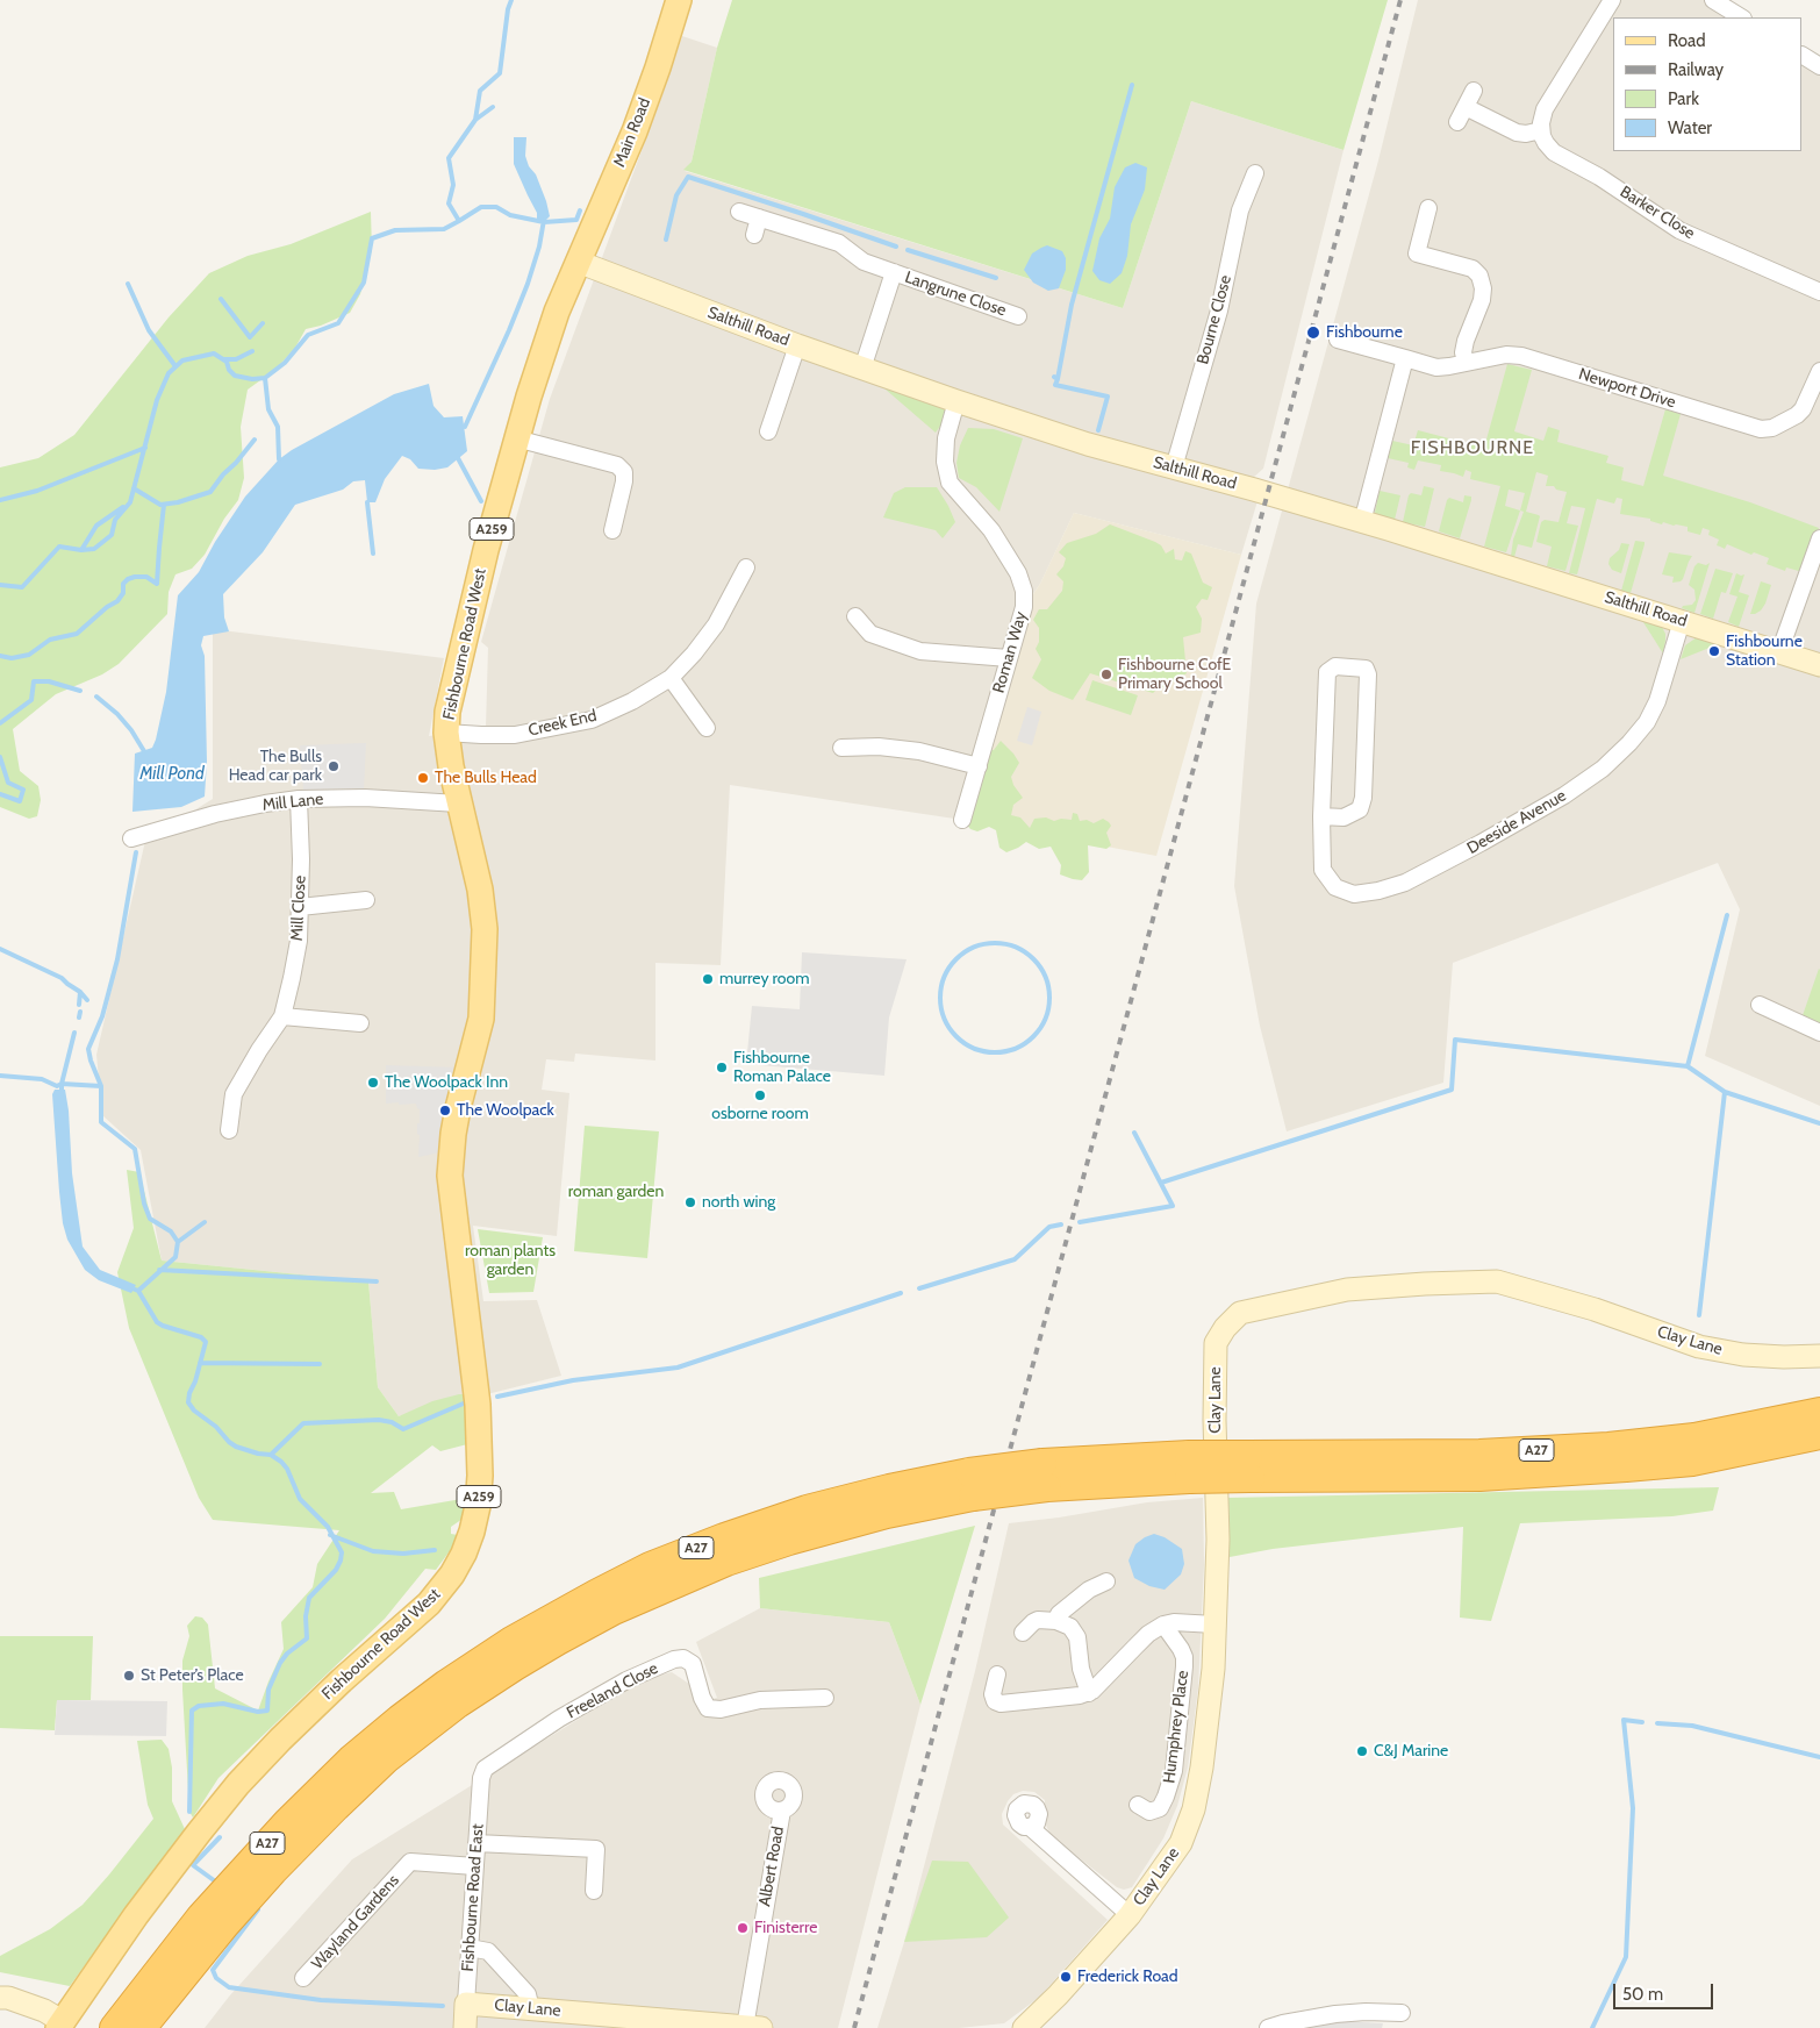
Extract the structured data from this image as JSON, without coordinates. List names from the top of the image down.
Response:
{
  "streets": {
    "highway": ["A27"],
    "main road": ["Main Road", "A259", "Fishbourne Road West"],
    "street": [
      "Barker Close",
      "Langrune Close",
      "Bourne Close",
      "Salthill Road",
      "Newport Drive",
      "Roman Way",
      "Creek End",
      "Mill Lane",
      "Deeside Avenue",
      "Mill Close",
      "Clay Lane",
      "Freeland Close",
      "Humphrey Place",
      "Albert Road",
      "Fishbourne Road East",
      "Wayland Gardens"
    ]
  },
  "crossings": [
    ["Main Road", "Salthill Road"],
    ["Main Road", "Fishbourne Road West"],
    ["Langrune Close", "Salthill Road"],
    ["Bourne Close", "Salthill Road"],
    ["Salthill Road", "Fishbourne Road West"],
    ["Salthill Road", "Roman Way"],
    ["Salthill Road", "Deeside Avenue"],
    ["Fishbourne Road West", "Creek End"],
    ["Fishbourne Road West", "Mill Lane"],
    ["Mill Lane", "Mill Close"],
    ["Clay Lane", "Albert Road"],
    ["Clay Lane", "Fishbourne Road East"],
    ["Freeland Close", "Fishbourne Road East"],
    ["Fishbourne Road East", "Wayland Gardens"]
  ],
  "districts": ["FISHBOURNE"],
  "water": ["Mill Pond"],
  "parks": ["roman garden", "roman plants garden"],
  "places": [
    "Fishbourne",
    "Fishbourne Station",
    "Fishbourne CofE Primary School",
    "The Bulls Head car park",
    "The Bulls Head",
    "murrey room",
    "Fishbourne Roman Palace",
    "The Woolpack Inn",
    "osborne room",
    "The Woolpack",
    "north wing",
    "St Peter’s Place",
    "C&J Marine",
    "Finisterre",
    "Frederick Road"
  ],
  "legend": [
    "Road",
    "Railway",
    "Park",
    "Water"
  ],
  "scale_bar": "50 m"
}
